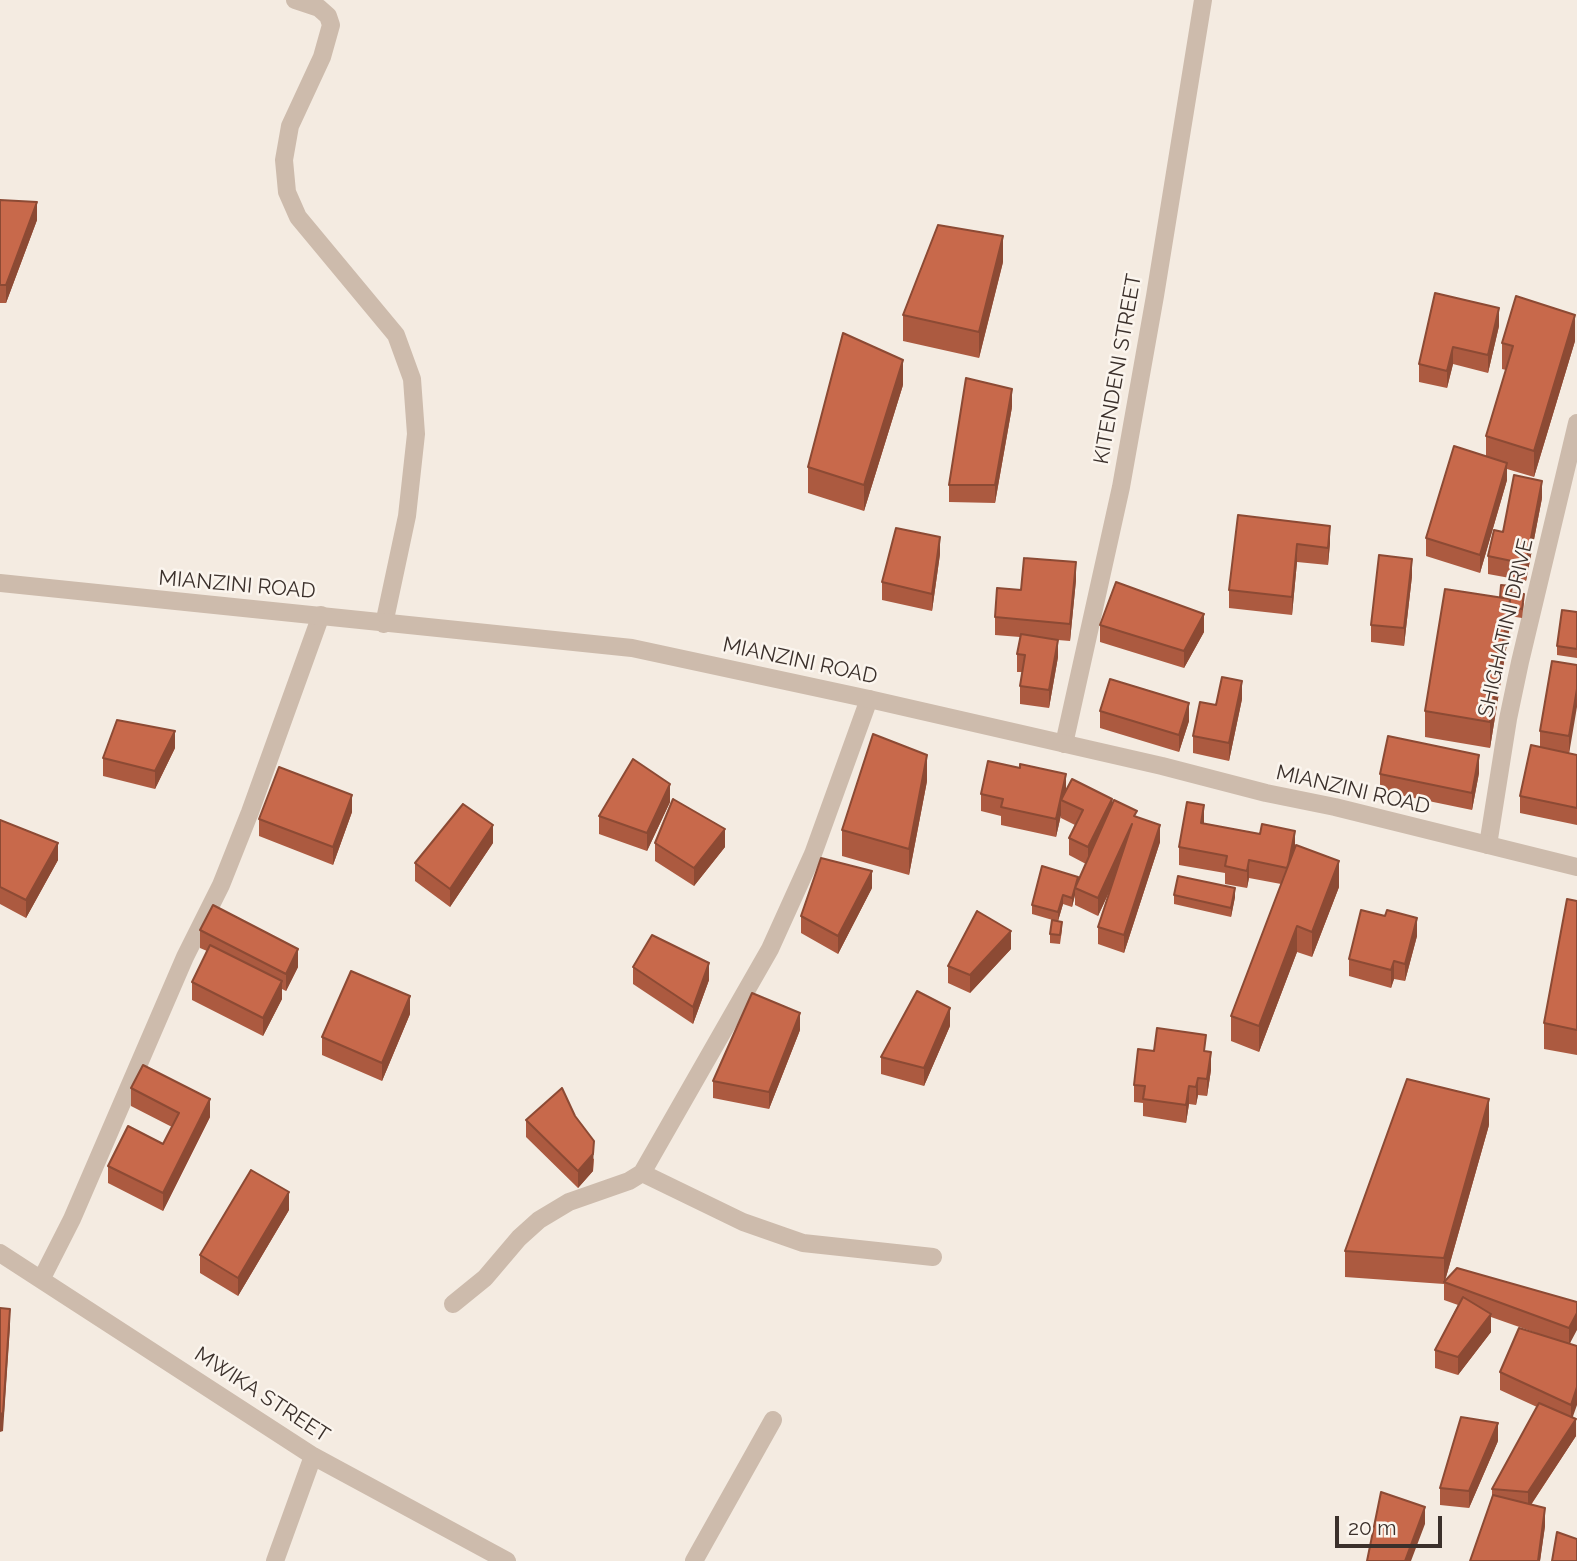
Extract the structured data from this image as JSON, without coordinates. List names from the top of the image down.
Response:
{
  "streets": {
    "street": [
      "KITENDENI STREET",
      "MIANZINI ROAD",
      "SHIGHATINI DRIVE",
      "MWIKA STREET"
    ]
  },
  "crossings": [
    ["KITENDENI STREET", "MIANZINI ROAD"],
    ["MIANZINI ROAD", "SHIGHATINI DRIVE"]
  ],
  "scale_bar": "20 m"
}
